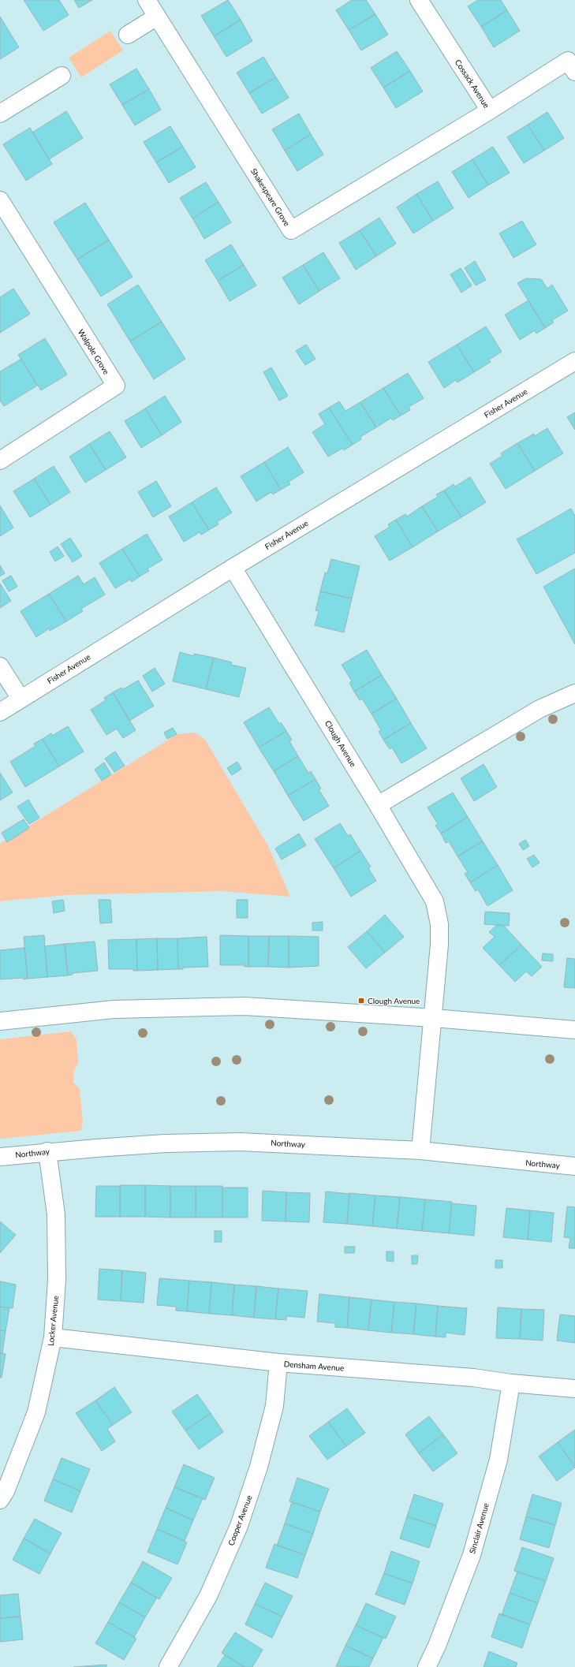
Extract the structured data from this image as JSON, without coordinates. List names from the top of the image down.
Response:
{
  "streets": {
    "street": [
      "Cossack Avenue",
      "Shakespeare Grove",
      "Walpole Grove",
      "Fisher Avenue",
      "Clough Avenue",
      "Northway",
      "Locker Avenue",
      "Densham Avenue",
      "Cooper Avenue",
      "Sinclair Avenue"
    ]
  },
  "crossings": [
    ["Cossack Avenue", "Shakespeare Grove"],
    ["Fisher Avenue", "Clough Avenue"],
    ["Clough Avenue", "Northway"],
    ["Northway", "Locker Avenue"],
    ["Locker Avenue", "Densham Avenue"],
    ["Densham Avenue", "Cooper Avenue"],
    ["Densham Avenue", "Sinclair Avenue"]
  ],
  "places": {
    "transit": ["Clough Avenue"]
  }
}
